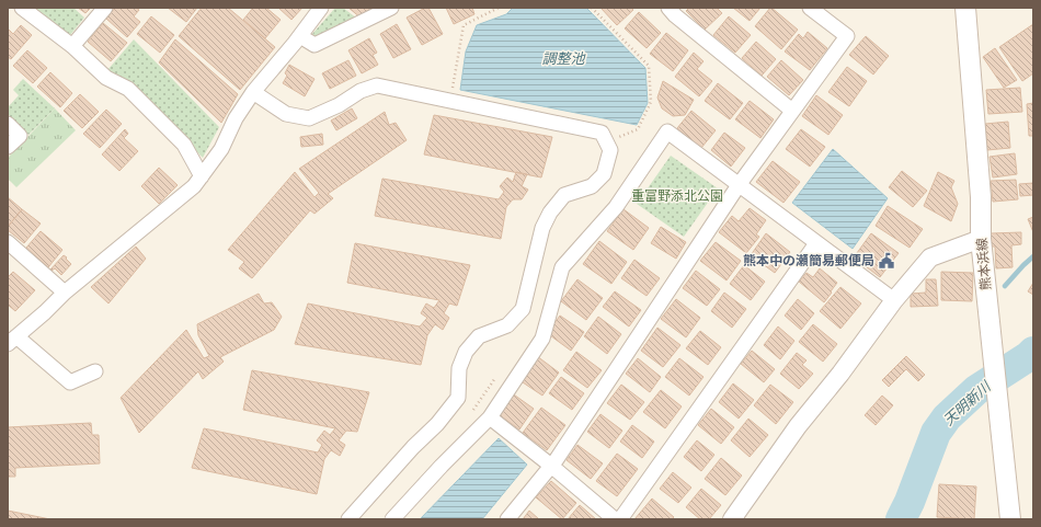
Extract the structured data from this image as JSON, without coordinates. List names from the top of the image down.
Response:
{
  "streets": {
    "main road": ["熊本浜線"]
  },
  "water": ["調整池", "天明新川"],
  "parks": ["重富野添北公園"],
  "places": {
    "public building": ["熊本中の瀬簡易郵便局"]
  }
}
